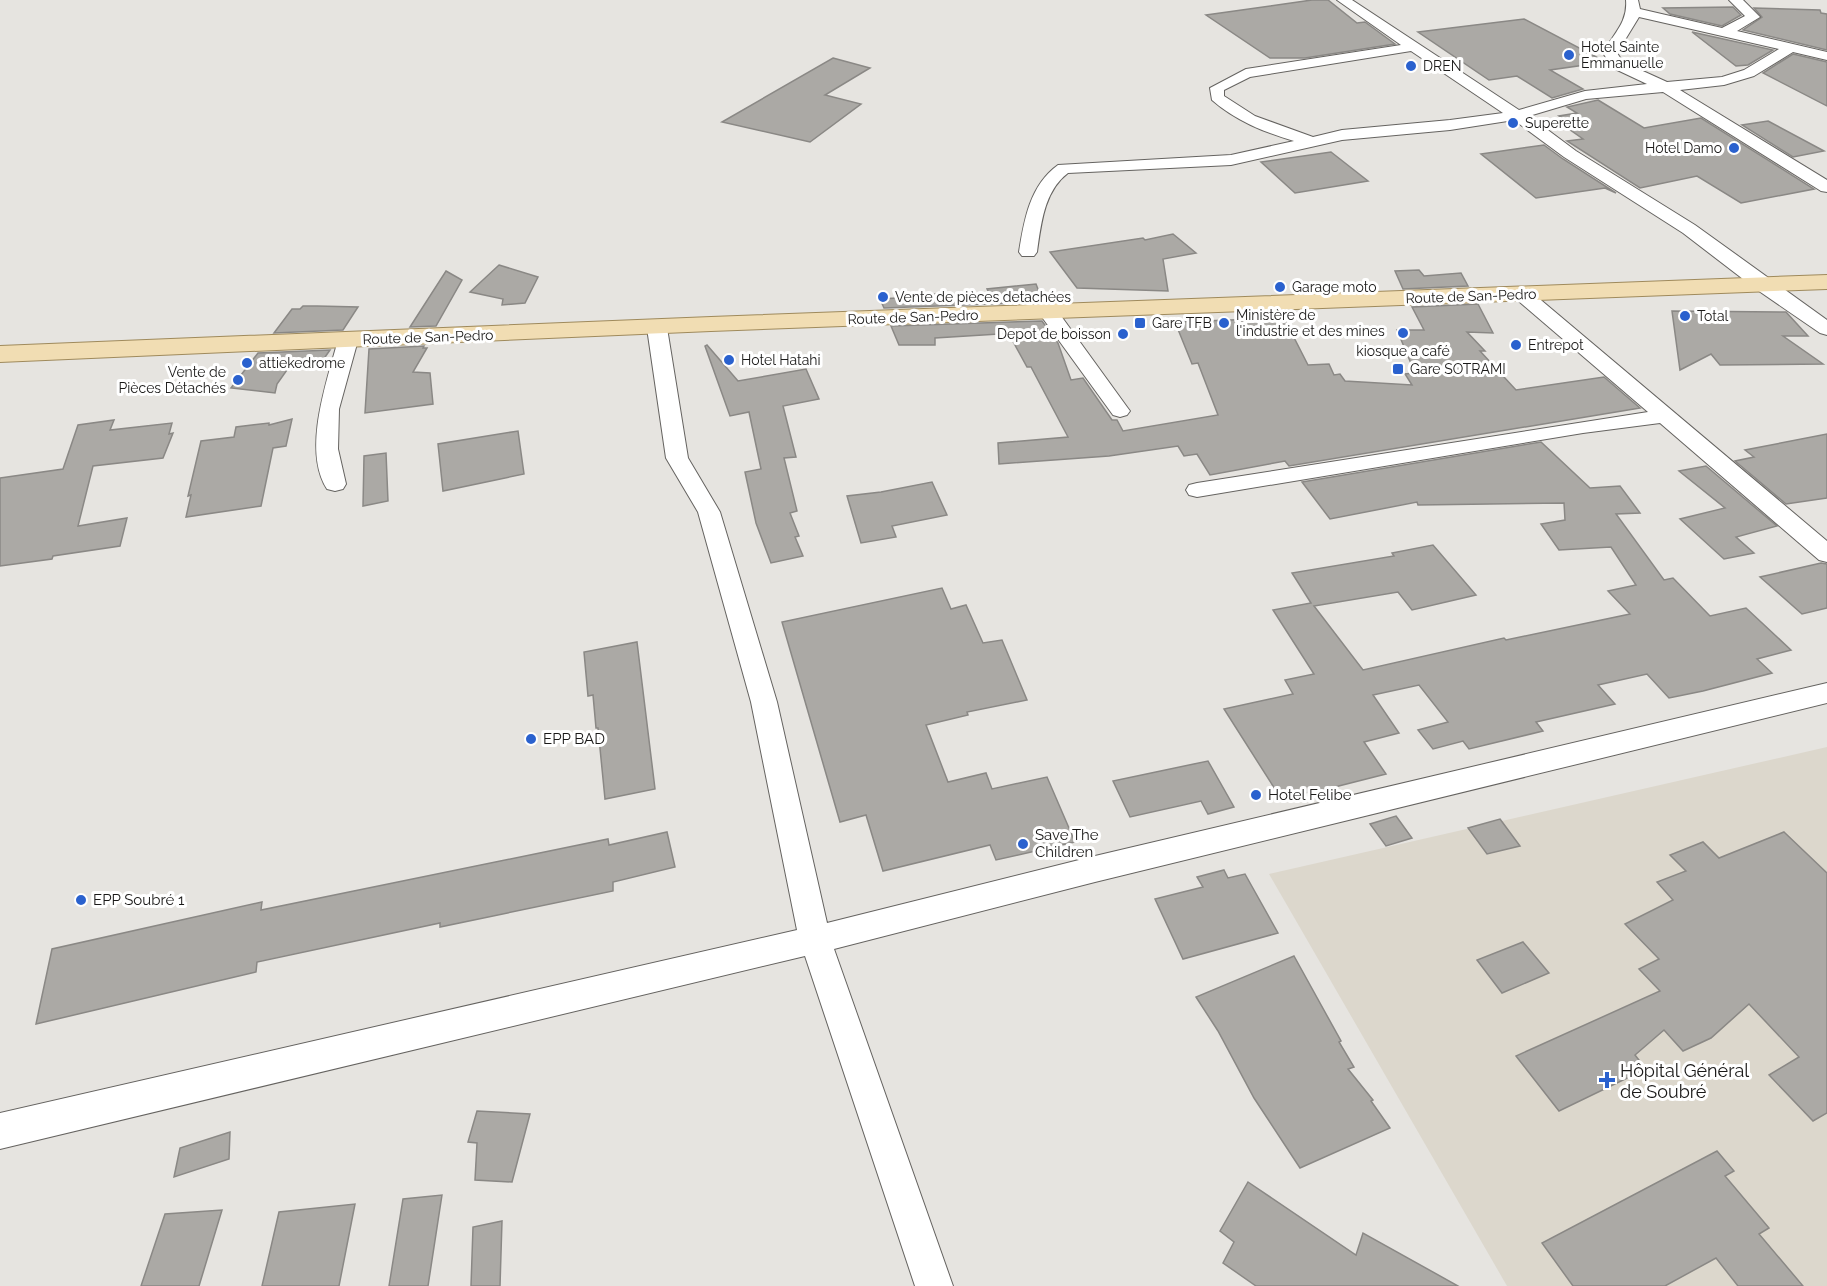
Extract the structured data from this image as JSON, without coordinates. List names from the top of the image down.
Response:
{
  "streets": {
    "main road": ["Route de San-Pedro"]
  },
  "places": {
    "other": [
      "Hotel Sainte Emmanuelle",
      "DREN",
      "Superette",
      "Hotel Damo",
      "Garage moto",
      "Vente de pièces detachées",
      "Total",
      "Ministère de l'industrie et des mines",
      "kiosque a café",
      "Depot de boisson",
      "Entrepot",
      "Hotel Hatahi",
      "attiekedrome",
      "Vente de Pièces Détachés",
      "EPP BAD",
      "Hotel Felibe",
      "Save The Children",
      "EPP Soubré 1"
    ],
    "transit": ["Gare TFB", "Gare SOTRAMI"],
    "health": ["Hôpital Général de Soubré"]
  }
}
